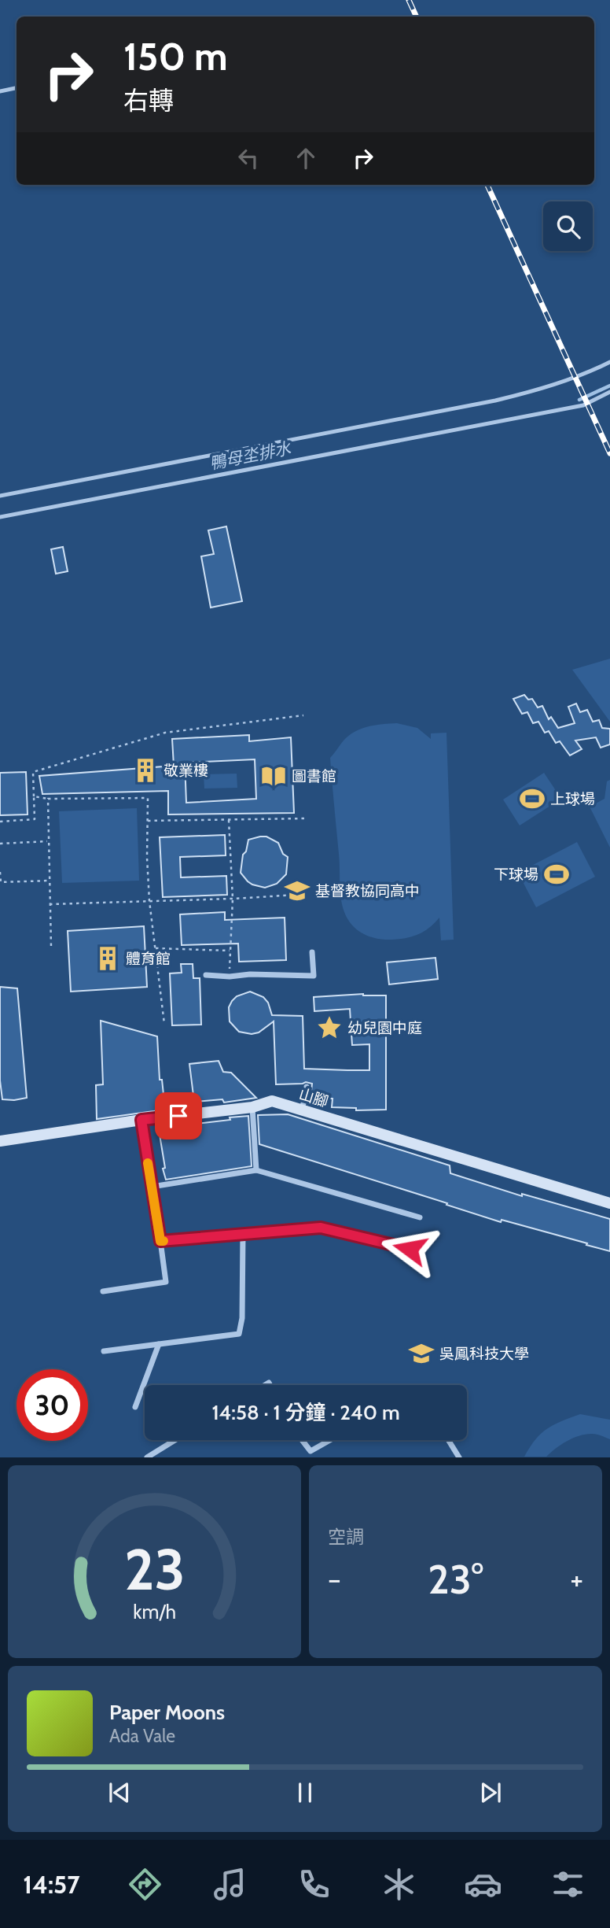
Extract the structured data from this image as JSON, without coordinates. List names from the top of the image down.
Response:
{
  "streets": {
    "street": ["山腳"]
  },
  "water": ["鴨母坔排水"],
  "places": {
    "building": ["敬業樓", "體育館"],
    "library": ["圖書館"],
    "sports": ["上球場", "下球場"],
    "school or university": ["基督教協同高中", "吳鳳科技大學"],
    "place": ["幼兒園中庭"]
  },
  "page": {
    "turn": ["150 m", "右轉"],
    "limit": "30",
    "trip": "14:58 · 1 分鐘 · 240 m",
    "tile": "空調",
    "heat": ["−", "23°", "+"],
    "song": ["Paper Moons", "Ada Vale"],
    "tabs": "14:57",
    "gauge": ["23", "km/h"]
  }
}
